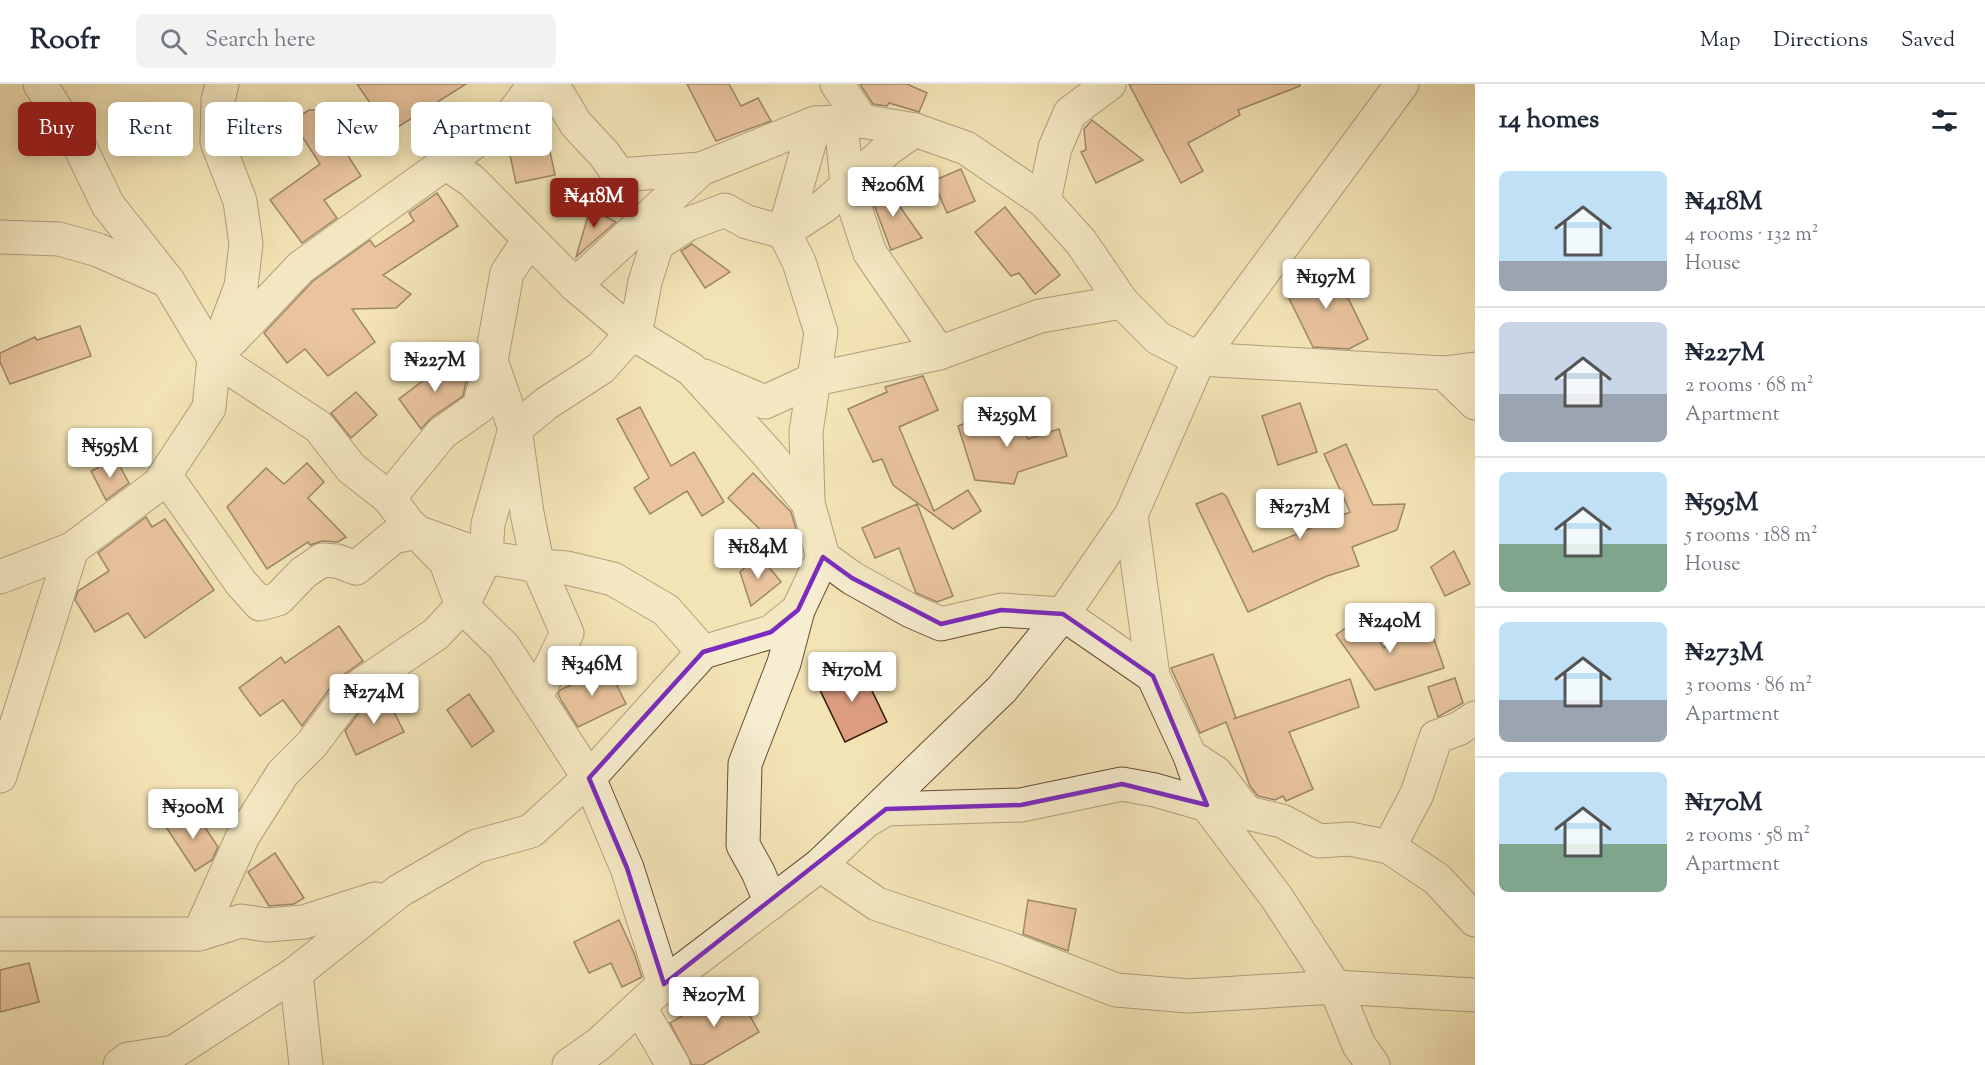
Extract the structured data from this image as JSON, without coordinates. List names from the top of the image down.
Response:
{
  "page": {
    "header": "Roofr",
    "search": "Search here",
    "nav": ["Map", "Directions", "Saved"],
    "heading": "14 homes",
    "chip": [
      "Buy",
      "Rent",
      "Filters",
      "New",
      "Apartment"
    ],
    "list": [
      {
        "name": "₦418M",
        "note": "4 rooms · 132 m² · House"
      },
      {
        "name": "₦227M",
        "note": "2 rooms · 68 m² · Apartment"
      },
      {
        "name": "₦595M",
        "note": "5 rooms · 188 m² · House"
      },
      {
        "name": "₦273M",
        "note": "3 rooms · 86 m² · Apartment"
      },
      {
        "name": "₦170M",
        "note": "2 rooms · 58 m² · Apartment"
      }
    ],
    "price": [
      "₦206M",
      "₦418M",
      "₦197M",
      "₦227M",
      "₦259M",
      "₦595M",
      "₦273M",
      "₦184M",
      "₦240M",
      "₦346M",
      "₦170M",
      "₦274M",
      "₦300M",
      "₦207M"
    ]
  }
}
